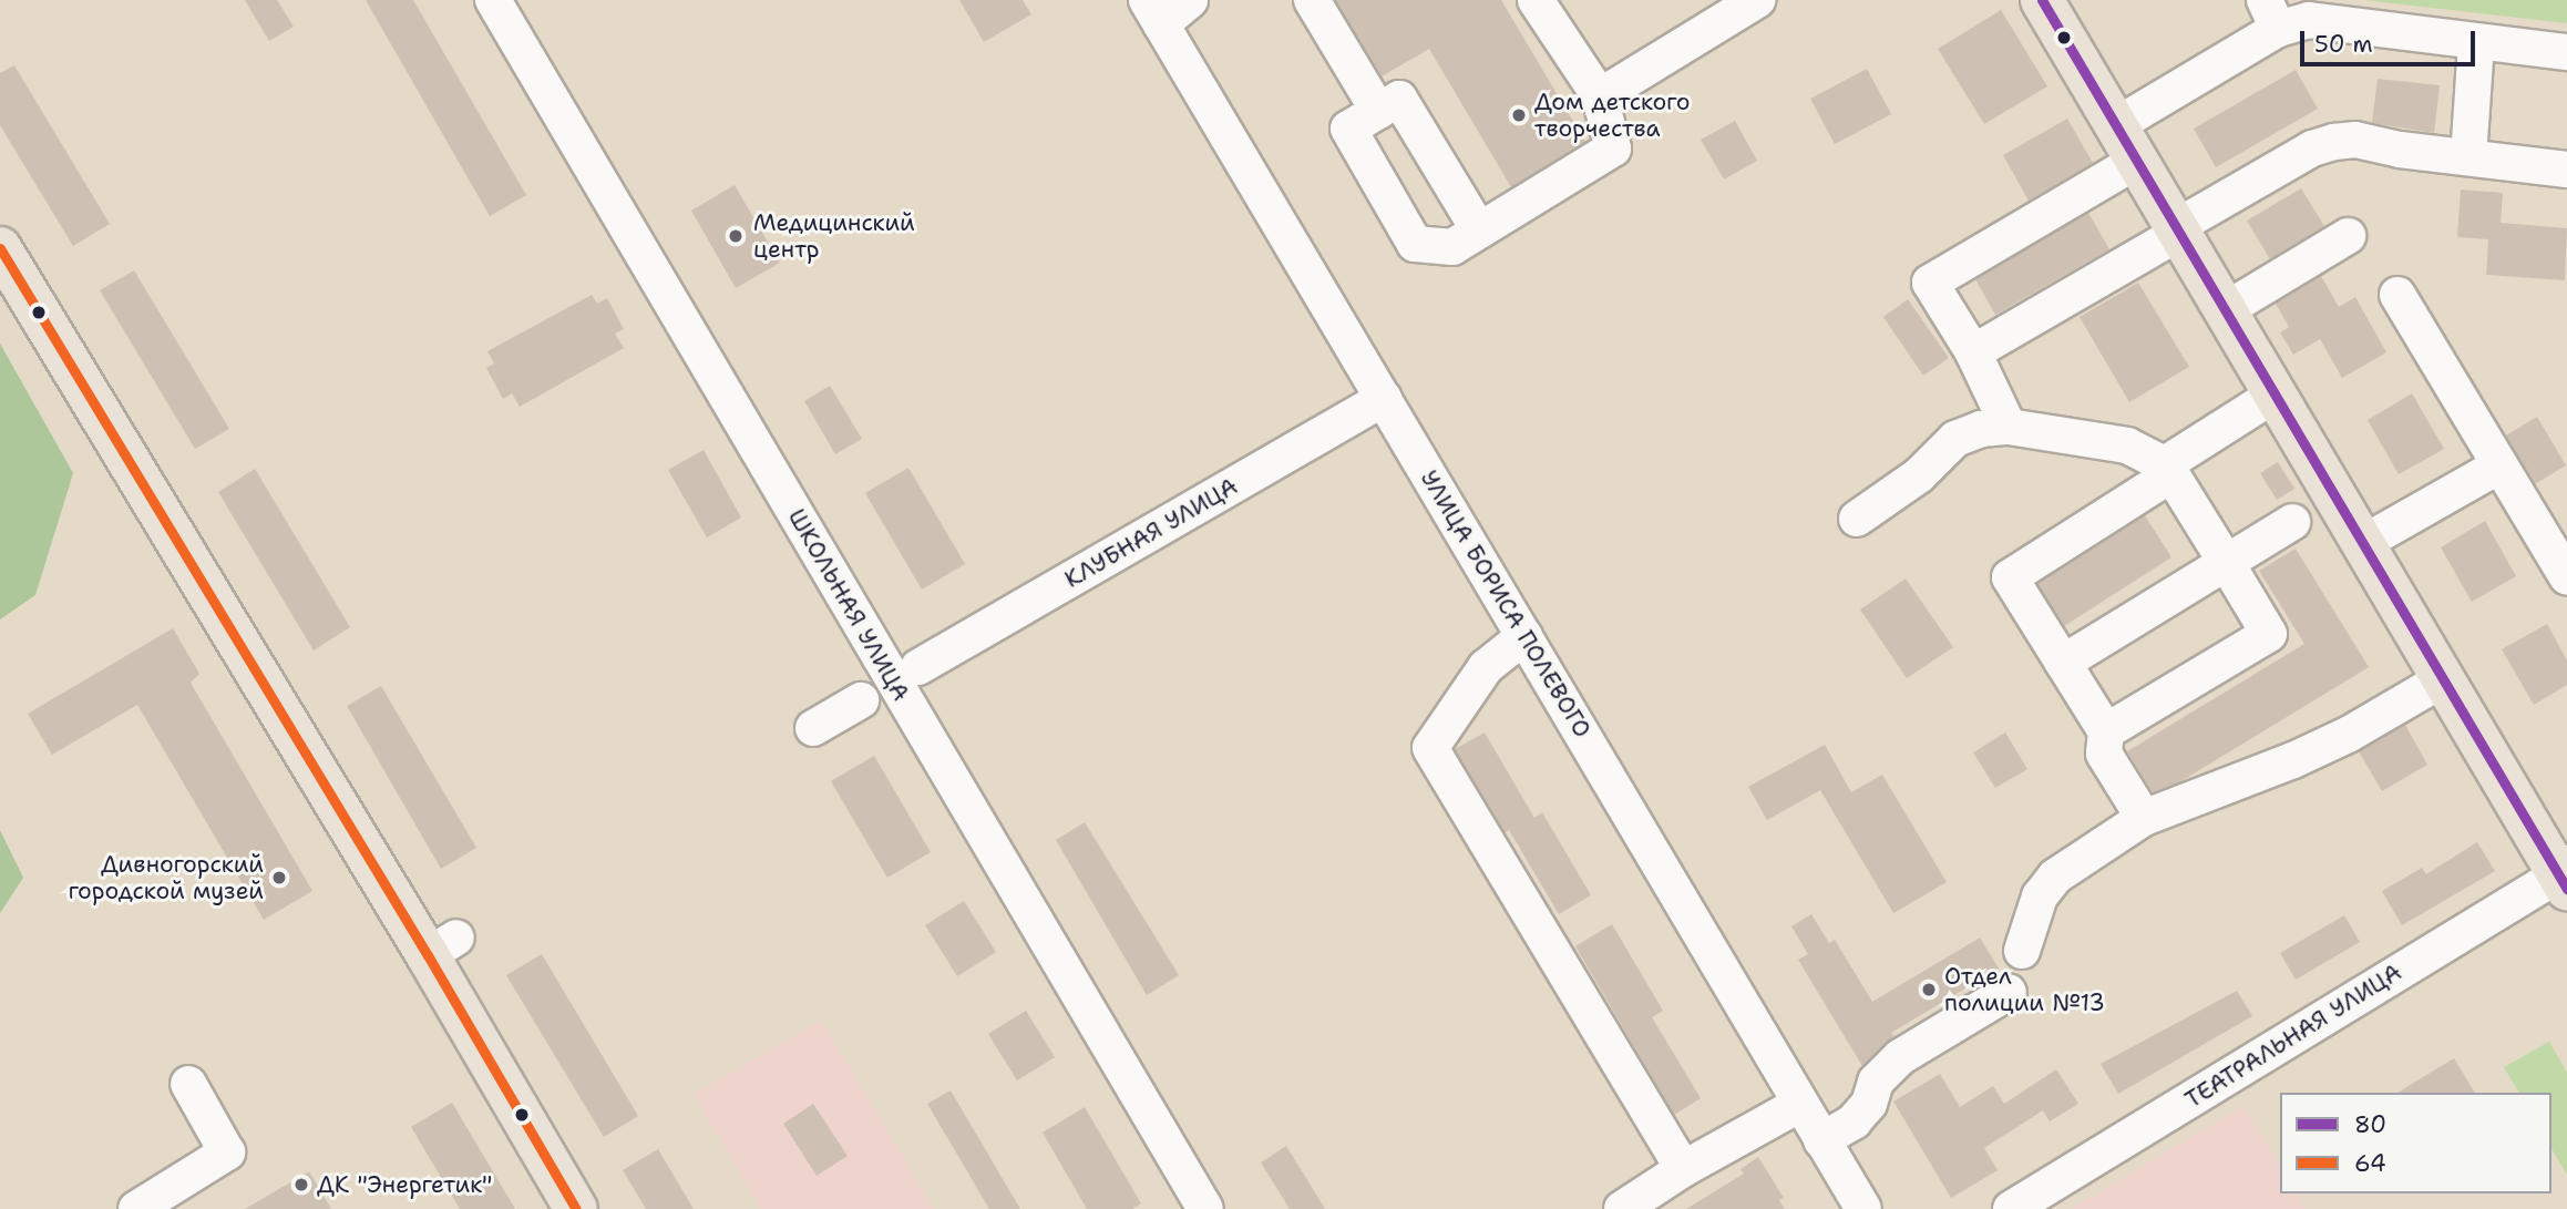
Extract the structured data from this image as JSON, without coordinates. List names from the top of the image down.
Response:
{
  "streets": {
    "street": [
      "КЛУБНАЯ УЛИЦА",
      "УЛИЦА БОРИСА ПОЛЕВОГО",
      "ШКОЛЬНАЯ УЛИЦА",
      "ТЕАТРАЛЬНАЯ УЛИЦА"
    ]
  },
  "crossings": [
    ["КЛУБНАЯ УЛИЦА", "УЛИЦА БОРИСА ПОЛЕВОГО"]
  ],
  "places": [
    "Дом детского творчества",
    "Медицинский центр",
    "Дивногорский городской музей",
    "Отдел полиции №13",
    "ДК \"Энергетик\""
  ],
  "lines": ["transit line 80", "transit line 64"],
  "legend": ["80", "64"],
  "scale_bar": "50 m"
}
